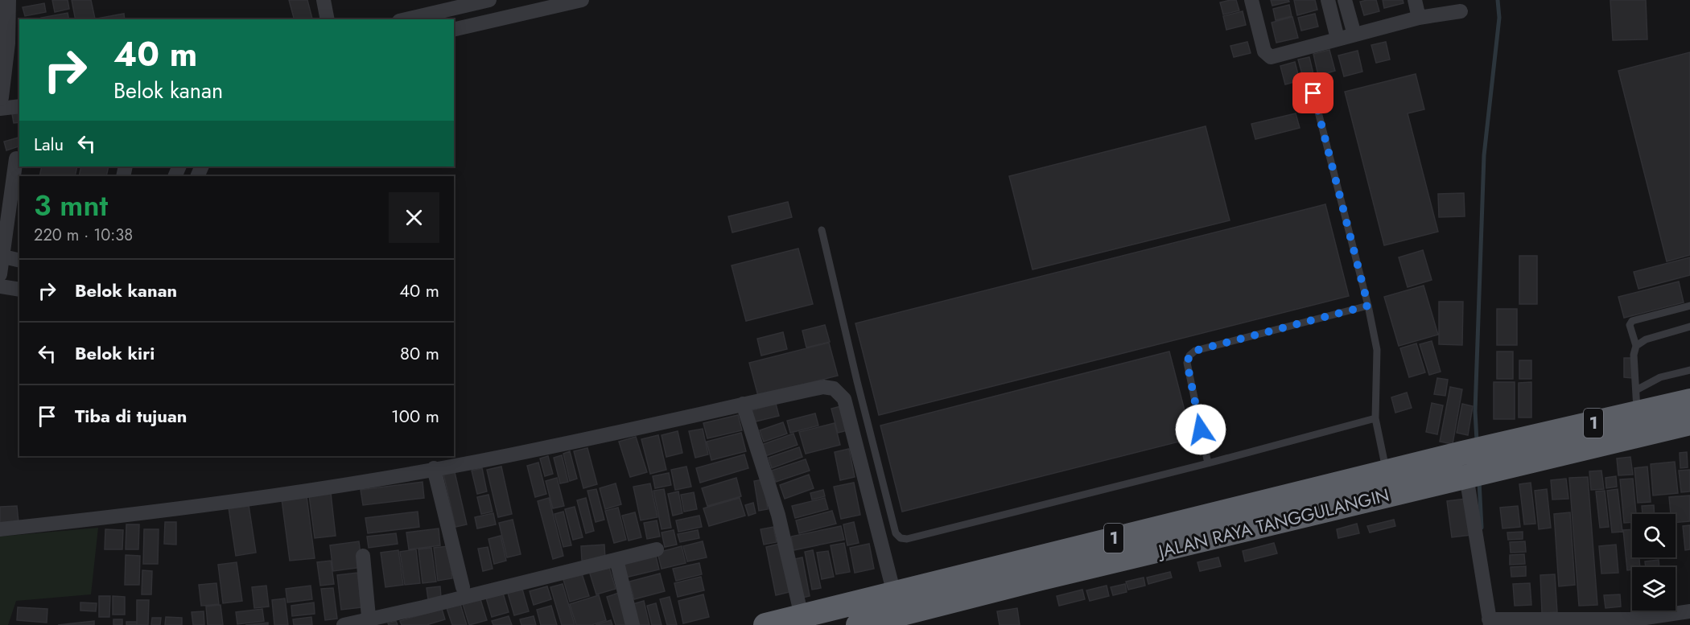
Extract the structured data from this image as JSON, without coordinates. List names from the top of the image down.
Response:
{
  "streets": {
    "highway": ["1", "JALAN RAYA TANGGULANGIN"]
  },
  "crossings": [
    ["1", "JALAN RAYA TANGGULANGIN"]
  ],
  "page": {
    "turn": ["40 m", "Belok kanan"],
    "then": "Lalu",
    "heading": ["3 mnt", "220 m · 10:38"],
    "list": [
      {
        "name": "Belok kanan",
        "value": "40 m"
      },
      {
        "name": "Belok kiri",
        "value": "80 m"
      },
      {
        "name": "Tiba di tujuan",
        "value": "100 m"
      }
    ]
  }
}
